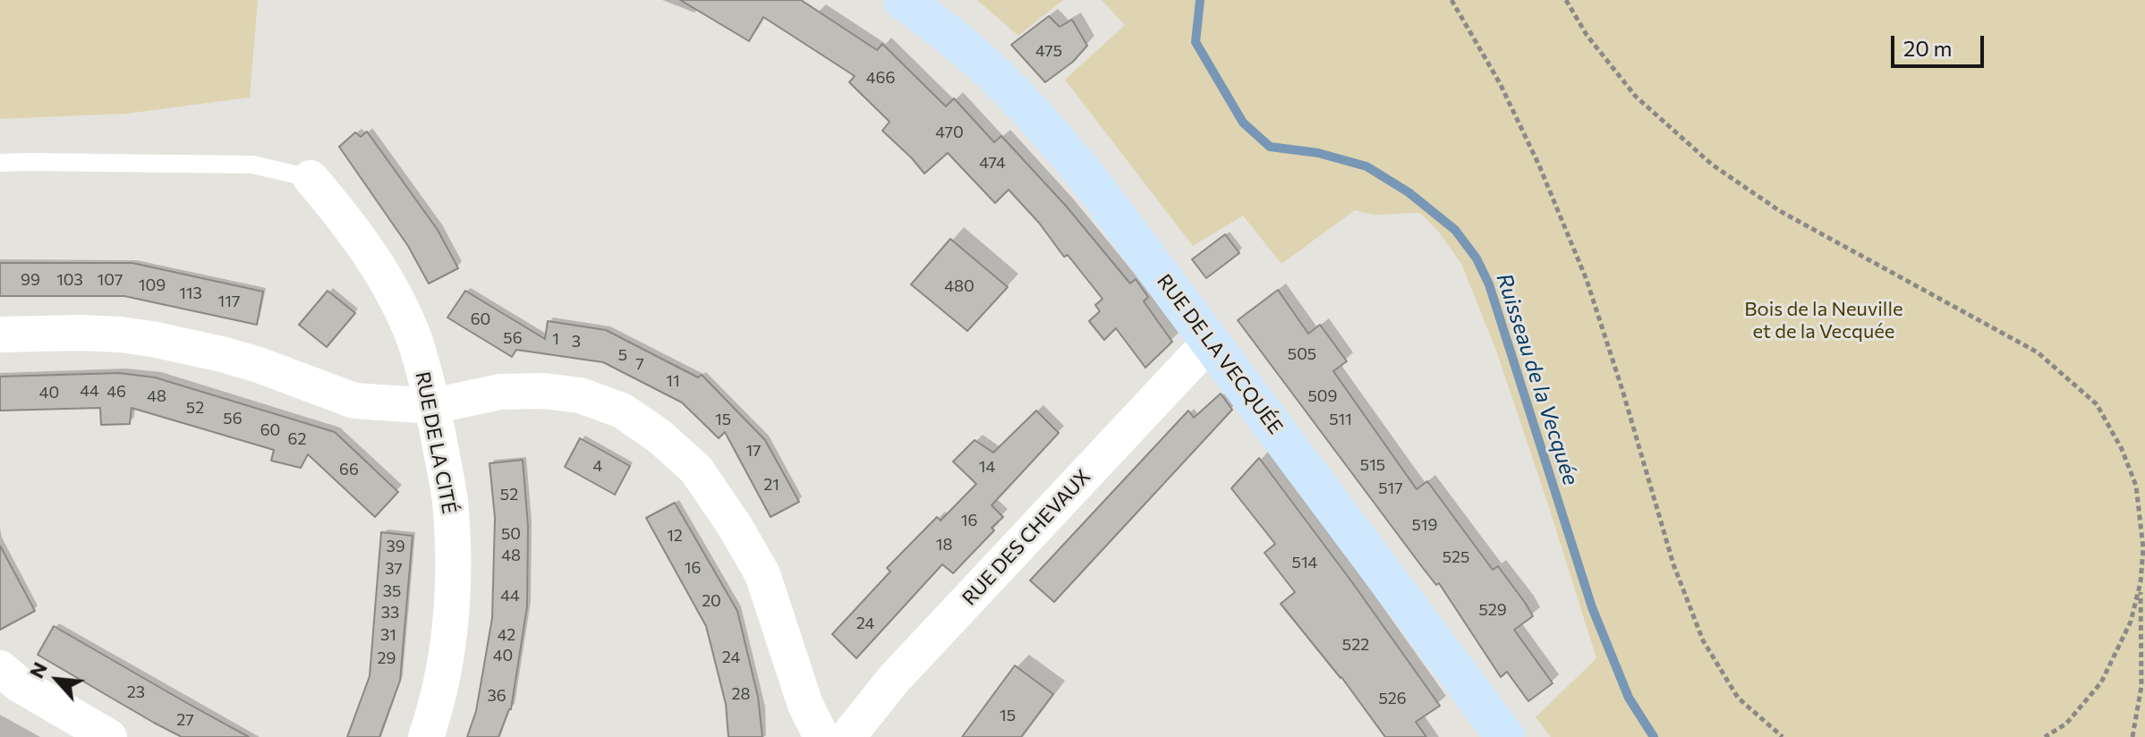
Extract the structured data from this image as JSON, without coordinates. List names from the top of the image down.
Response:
{
  "streets": {
    "main road": ["RUE DE LA VECQUÉE"],
    "street": ["RUE DE LA CITÉ", "RUE DES CHEVAUX"]
  },
  "crossings": [
    ["RUE DE LA VECQUÉE", "RUE DES CHEVAUX"]
  ],
  "water": ["Ruisseau de la Vecquée"],
  "parks": ["Bois de la Neuville et de la Vecquée"],
  "house_numbers": [
    "475",
    "466",
    "470",
    "474",
    "99",
    "103",
    "107",
    "109",
    "480",
    "113",
    "117",
    "60",
    "56",
    "1",
    "3",
    "505",
    "5",
    "7",
    "11",
    "44",
    "46",
    "40",
    "48",
    "509",
    "52",
    "56",
    "15",
    "511",
    "60",
    "62",
    "17",
    "515",
    "4",
    "14",
    "66",
    "21",
    "517",
    "52",
    "16",
    "519",
    "50",
    "12",
    "18",
    "39",
    "48",
    "525",
    "514",
    "16",
    "37",
    "35",
    "44",
    "20",
    "529",
    "33",
    "24",
    "31",
    "42",
    "522",
    "40",
    "24",
    "29",
    "23",
    "28",
    "36",
    "526",
    "15",
    "27"
  ],
  "scale_bar": "20 m",
  "north": "top left"
}
